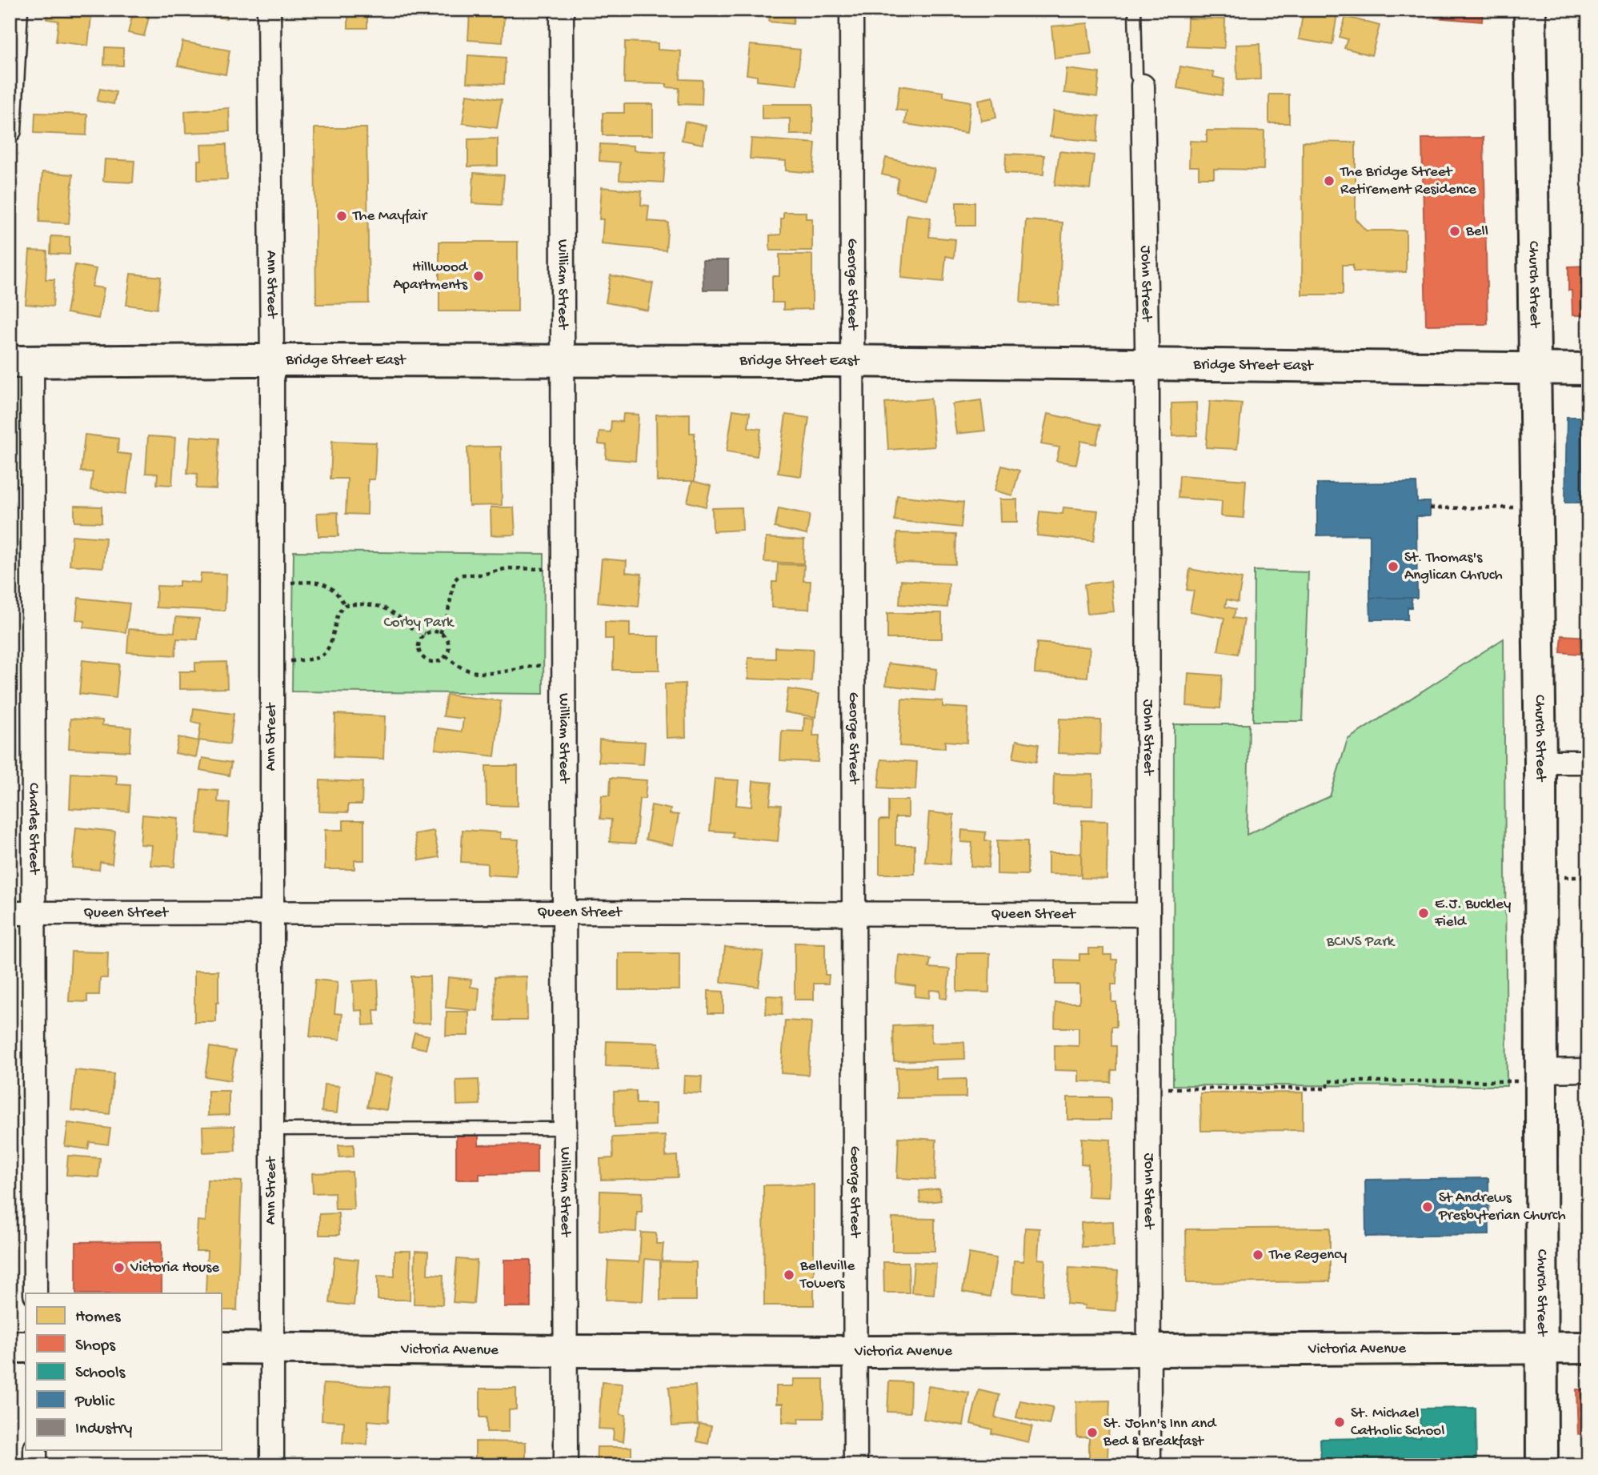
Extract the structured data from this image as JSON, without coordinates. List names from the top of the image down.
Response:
{
  "streets": {
    "street": [
      "John Street",
      "Ann Street",
      "William Street",
      "George Street",
      "Church Street",
      "Bridge Street East",
      "Charles Street",
      "Queen Street",
      "Victoria Avenue"
    ]
  },
  "crossings": [
    ["John Street", "Bridge Street East"],
    ["John Street", "Queen Street"],
    ["John Street", "Victoria Avenue"],
    ["Ann Street", "Bridge Street East"],
    ["Ann Street", "Queen Street"],
    ["Ann Street", "Victoria Avenue"],
    ["William Street", "Bridge Street East"],
    ["William Street", "Queen Street"],
    ["William Street", "Victoria Avenue"],
    ["George Street", "Bridge Street East"],
    ["George Street", "Queen Street"],
    ["George Street", "Victoria Avenue"],
    ["Church Street", "Bridge Street East"],
    ["Church Street", "Victoria Avenue"],
    ["Bridge Street East", "Charles Street"],
    ["Charles Street", "Queen Street"]
  ],
  "parks": ["Corby Park", "BCIVS Park"],
  "places": [
    "The Bridge Street Retirement Residence",
    "The Mayfair",
    "Bell",
    "Hillwood Apartments",
    "St. Thomas's Anglican Chruch",
    "E.J. Buckley Field",
    "St Andrews Presbyterian Church",
    "The Regency",
    "Victoria House",
    "Belleville Towers",
    "St. Michael Catholic School",
    "St. John's Inn and Bed & Breakfast"
  ],
  "legend": [
    "Homes",
    "Shops",
    "Schools",
    "Public",
    "Industry"
  ]
}
